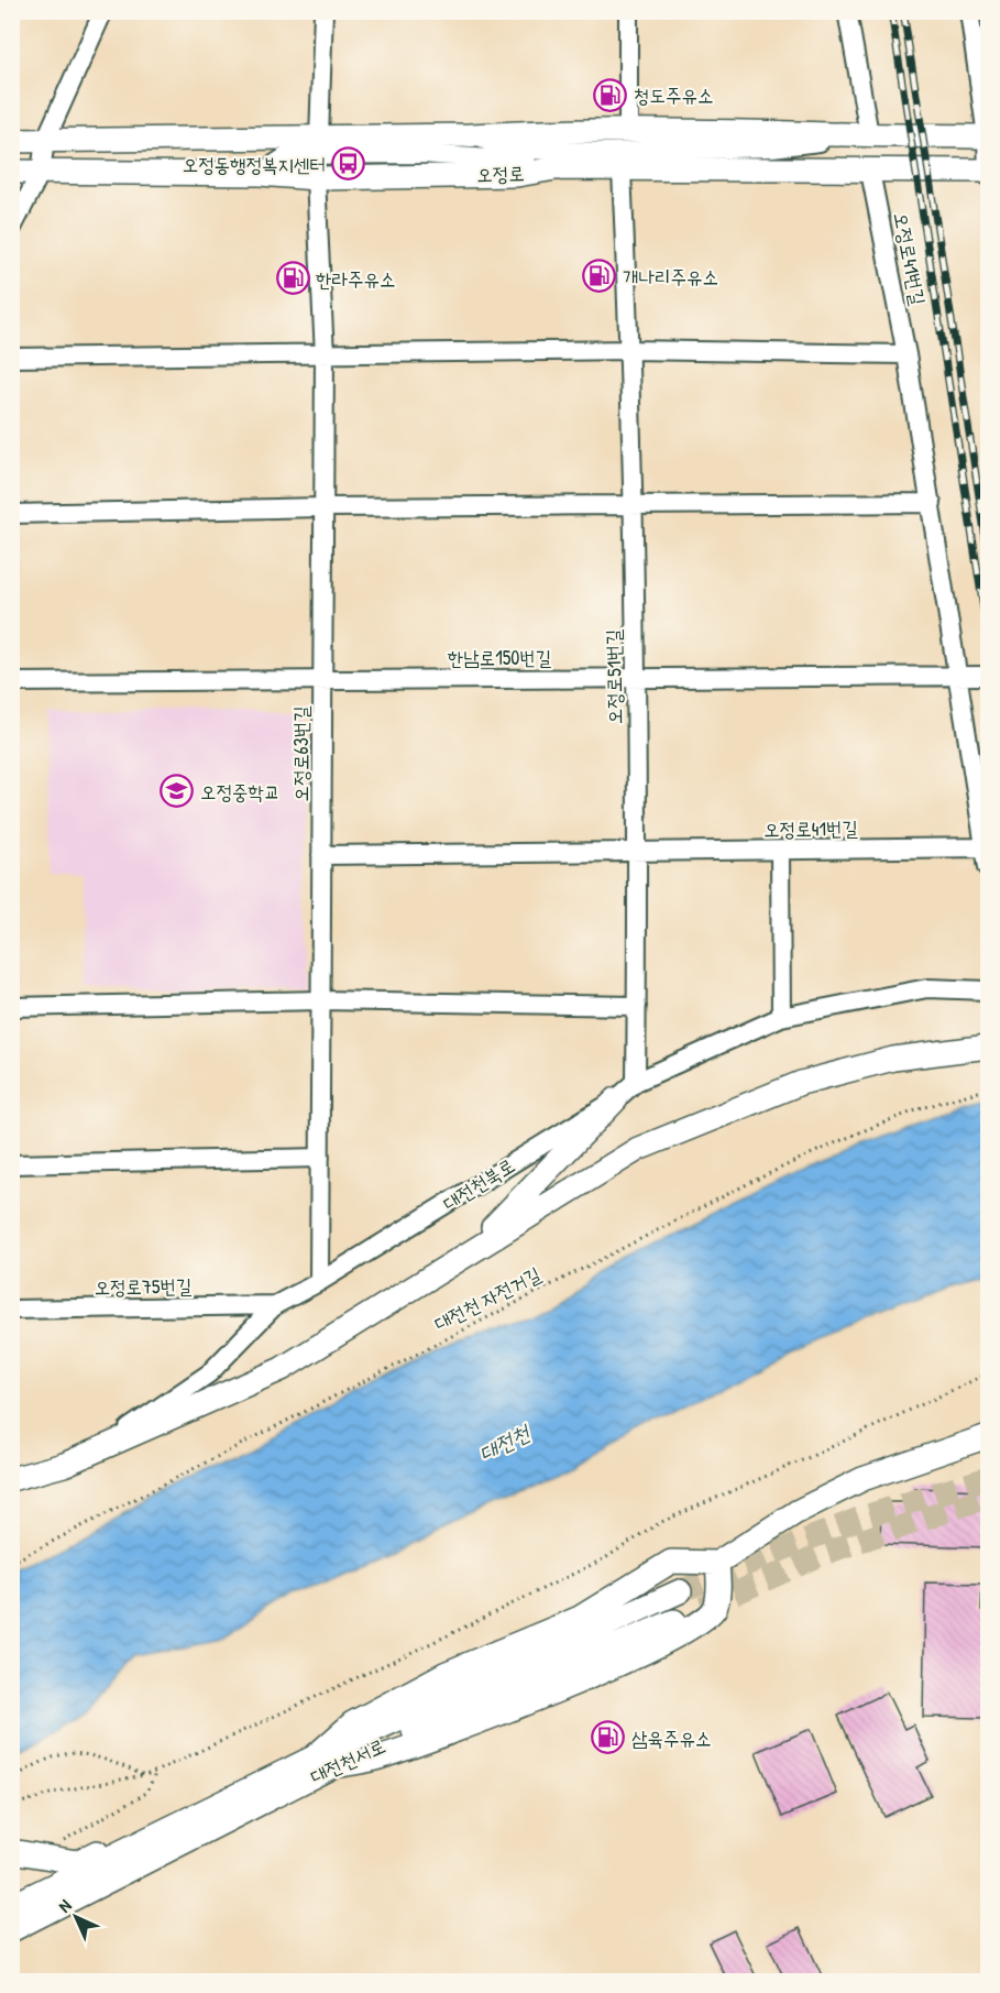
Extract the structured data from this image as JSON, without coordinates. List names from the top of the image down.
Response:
{
  "streets": {
    "main road": ["오정로", "대전천북로", "대전천서로"],
    "street": [
      "오정로41번길",
      "한남로150번길",
      "오정로51번길",
      "오정로63번길",
      "오정로75번길"
    ],
    "path": ["대전천 자전거길"]
  },
  "crossings": [
    ["오정로", "오정로41번길"],
    ["오정로", "오정로51번길"],
    ["오정로", "오정로63번길"],
    ["오정로41번길", "한남로150번길"],
    ["오정로41번길", "오정로51번길"],
    ["한남로150번길", "오정로51번길"],
    ["한남로150번길", "오정로63번길"],
    ["오정로51번길", "대전천북로"],
    ["오정로63번길", "대전천북로"],
    ["대전천북로", "오정로75번길"]
  ],
  "water": ["대전천"],
  "places": {
    "fuel station": [
      "청도주유소",
      "개나리주유소",
      "한라주유소",
      "삼육주유소"
    ],
    "bus stop": ["오정동행정복지센터"],
    "school or university": ["오정중학교"]
  },
  "north": "top left"
}
